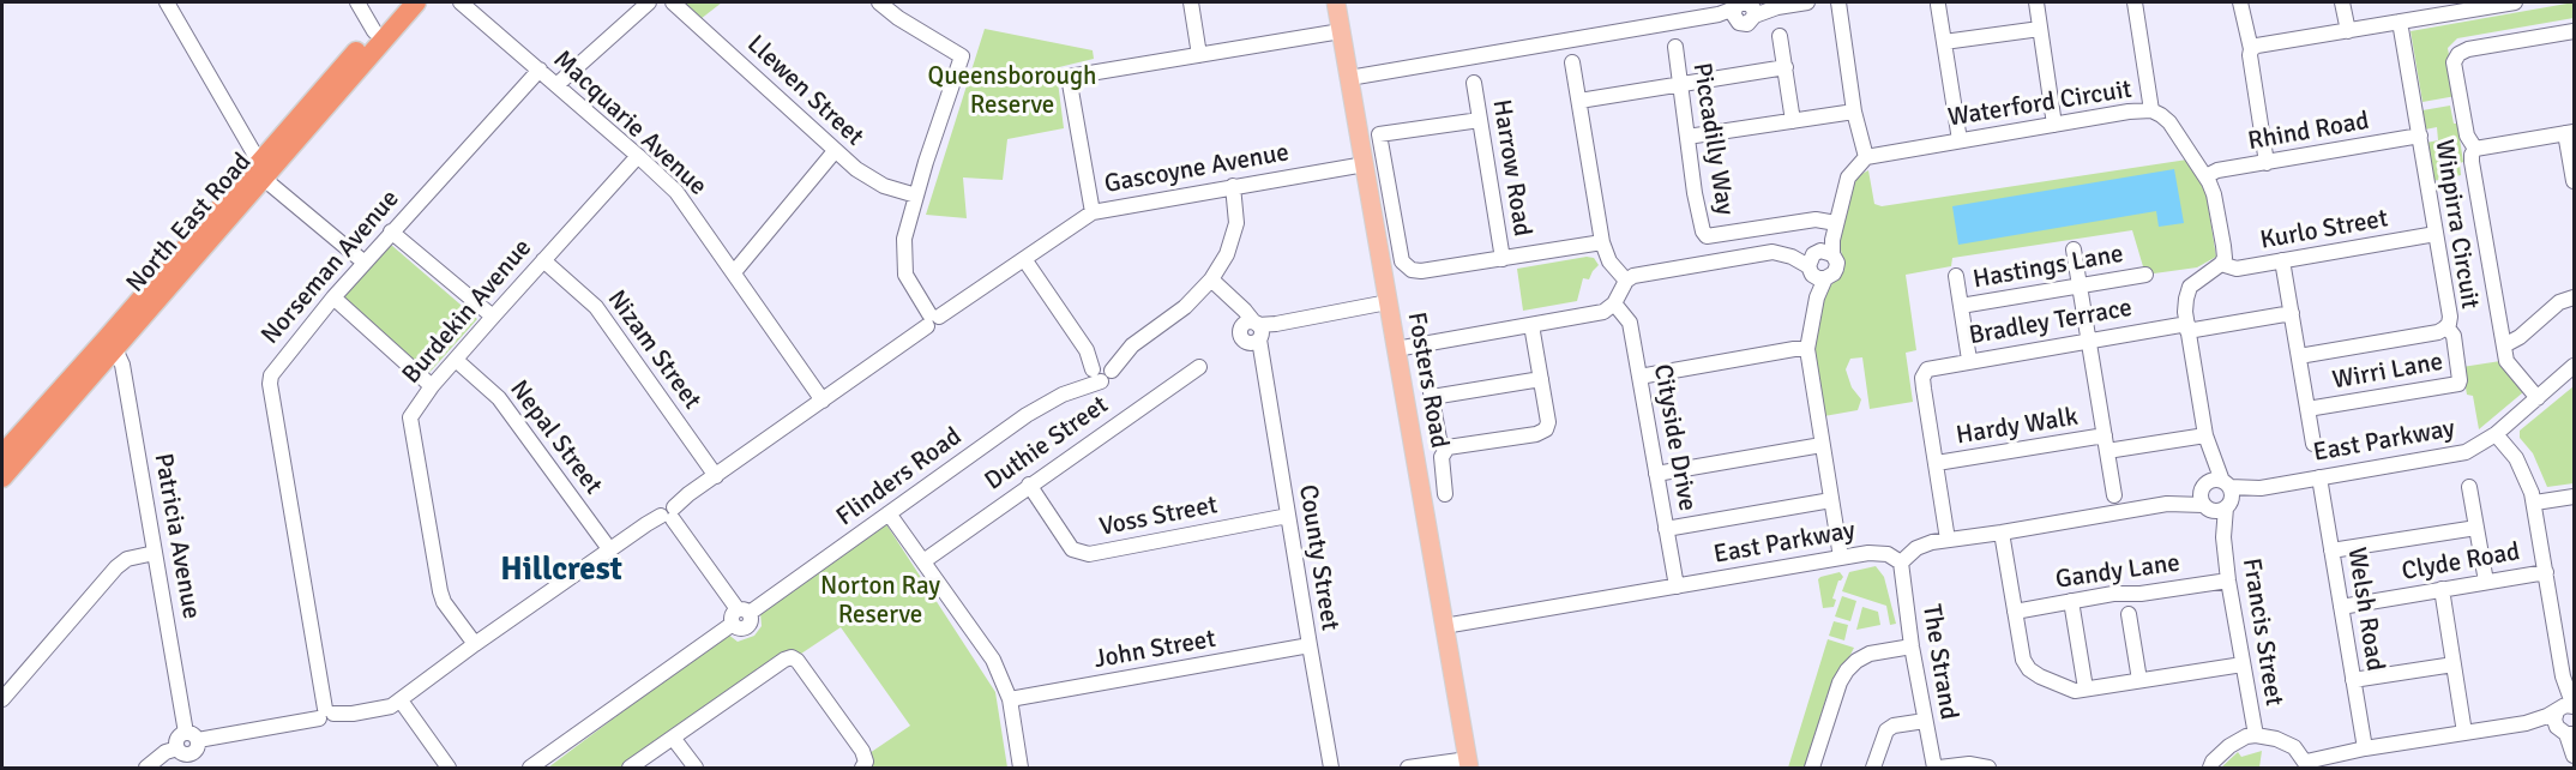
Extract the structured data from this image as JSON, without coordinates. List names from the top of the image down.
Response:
{
  "streets": {
    "highway": ["North East Road"],
    "main road": ["Fosters Road"],
    "street": [
      "Llewen Street",
      "Waterford Circuit",
      "Macquarie Avenue",
      "Rhind Road",
      "Piccadilly Way",
      "Harrow Road",
      "Gascoyne Avenue",
      "Winpirra Circuit",
      "Kurlo Street",
      "Norseman Avenue",
      "Hastings Lane",
      "Burdekin Avenue",
      "Bradley Terrace",
      "Nizam Street",
      "Wirri Lane",
      "Hardy Walk",
      "Nepal Street",
      "Cityside Drive",
      "East Parkway",
      "Duthie Street",
      "Flinders Road",
      "Voss Street",
      "Patricia Avenue",
      "County Street",
      "Clyde Road",
      "Gandy Lane",
      "Welsh Road",
      "Francis Street",
      "John Street",
      "The Strand"
    ]
  },
  "crossings": [
    ["Waterford Circuit", "Rhind Road"],
    ["Waterford Circuit", "Kurlo Street"],
    ["Macquarie Avenue", "Gascoyne Avenue"],
    ["Macquarie Avenue", "Norseman Avenue"],
    ["Macquarie Avenue", "Burdekin Avenue"],
    ["Rhind Road", "Winpirra Circuit"],
    ["Gascoyne Avenue", "Norseman Avenue"],
    ["Gascoyne Avenue", "Burdekin Avenue"],
    ["Gascoyne Avenue", "Nizam Street"],
    ["Gascoyne Avenue", "Fosters Road"],
    ["Gascoyne Avenue", "Nepal Street"],
    ["Gascoyne Avenue", "Flinders Road"],
    ["Gascoyne Avenue", "Patricia Avenue"],
    ["North East Road", "Patricia Avenue"],
    ["Winpirra Circuit", "Kurlo Street"],
    ["Winpirra Circuit", "Wirri Lane"],
    ["Burdekin Avenue", "Nizam Street"],
    ["Burdekin Avenue", "Nepal Street"],
    ["Bradley Terrace", "Hardy Walk"],
    ["Fosters Road", "East Parkway"],
    ["Cityside Drive", "East Parkway"],
    ["East Parkway", "Welsh Road"],
    ["East Parkway", "Francis Street"],
    ["East Parkway", "The Strand"],
    ["Duthie Street", "Voss Street"],
    ["Voss Street", "County Street"],
    ["County Street", "John Street"],
    ["Clyde Road", "Welsh Road"],
    ["Gandy Lane", "Francis Street"]
  ],
  "districts": ["Hillcrest"],
  "parks": ["Queensborough Reserve", "Norton Ray Reserve"]
}
